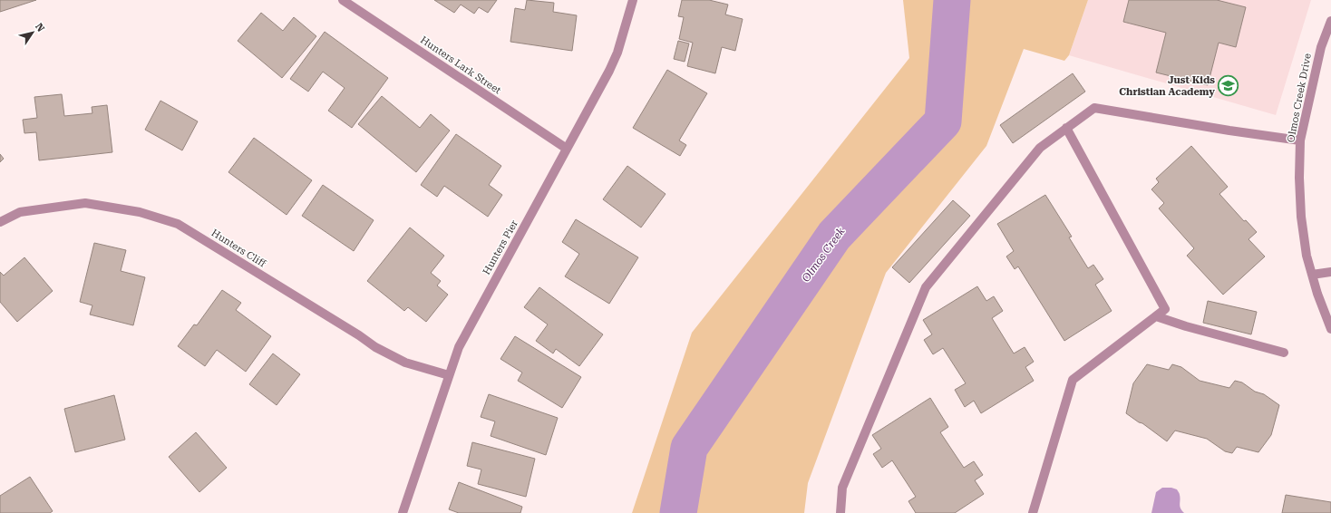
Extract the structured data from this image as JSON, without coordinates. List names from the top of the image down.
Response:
{
  "streets": {
    "street": [
      "Hunters Lark Street",
      "Olmos Creek Drive",
      "Hunters Pier",
      "Hunters Cliff"
    ]
  },
  "crossings": [
    ["Hunters Lark Street", "Hunters Pier"],
    ["Hunters Pier", "Hunters Cliff"]
  ],
  "water": ["Olmos Creek"],
  "places": {
    "school or university": ["Just Kids Christian Academy"]
  },
  "north": "top right"
}
